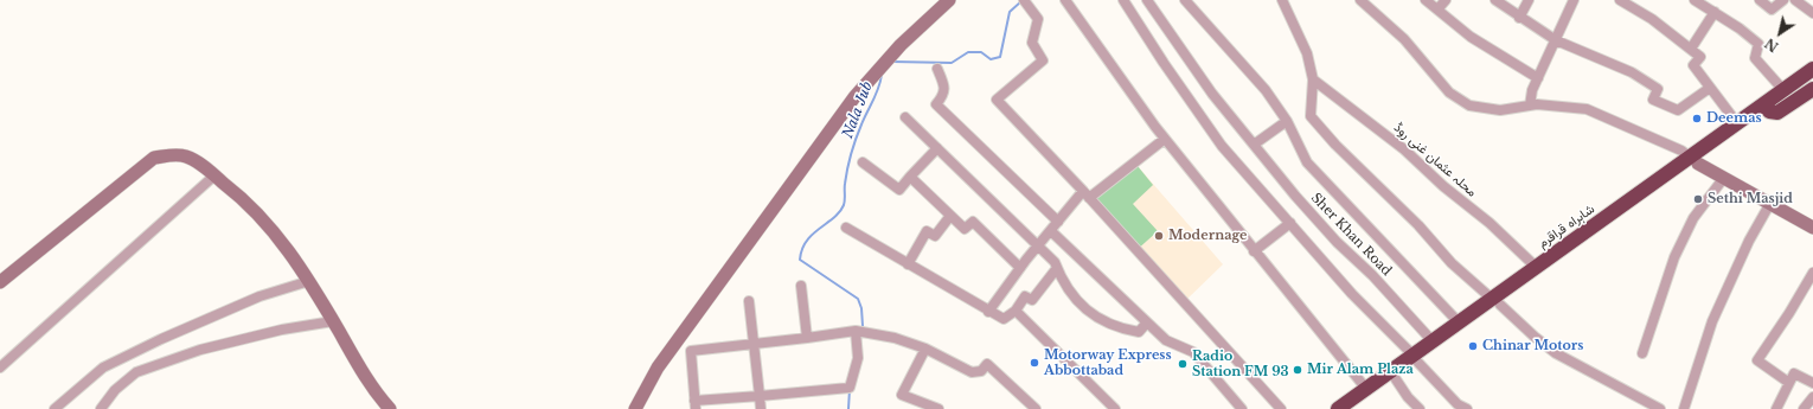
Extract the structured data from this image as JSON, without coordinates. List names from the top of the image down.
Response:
{
  "streets": {
    "highway": ["شاہراہ قراقرم"],
    "street": ["محلہ عثمان غنی روڈ", "Sher Khan Road"]
  },
  "crossings": [
    ["محلہ عثمان غنی روڈ", "شاہراہ قراقرم"],
    ["شاہراہ قراقرم", "Sher Khan Road"]
  ],
  "water": ["Nala Jub"],
  "places": [
    "Deemas",
    "Sethi Masjid",
    "Modernage",
    "Chinar Motors",
    "Motorway Express Abbottabad",
    "Radio Station FM 93",
    "Mir Alam Plaza"
  ],
  "north": "bottom left"
}
